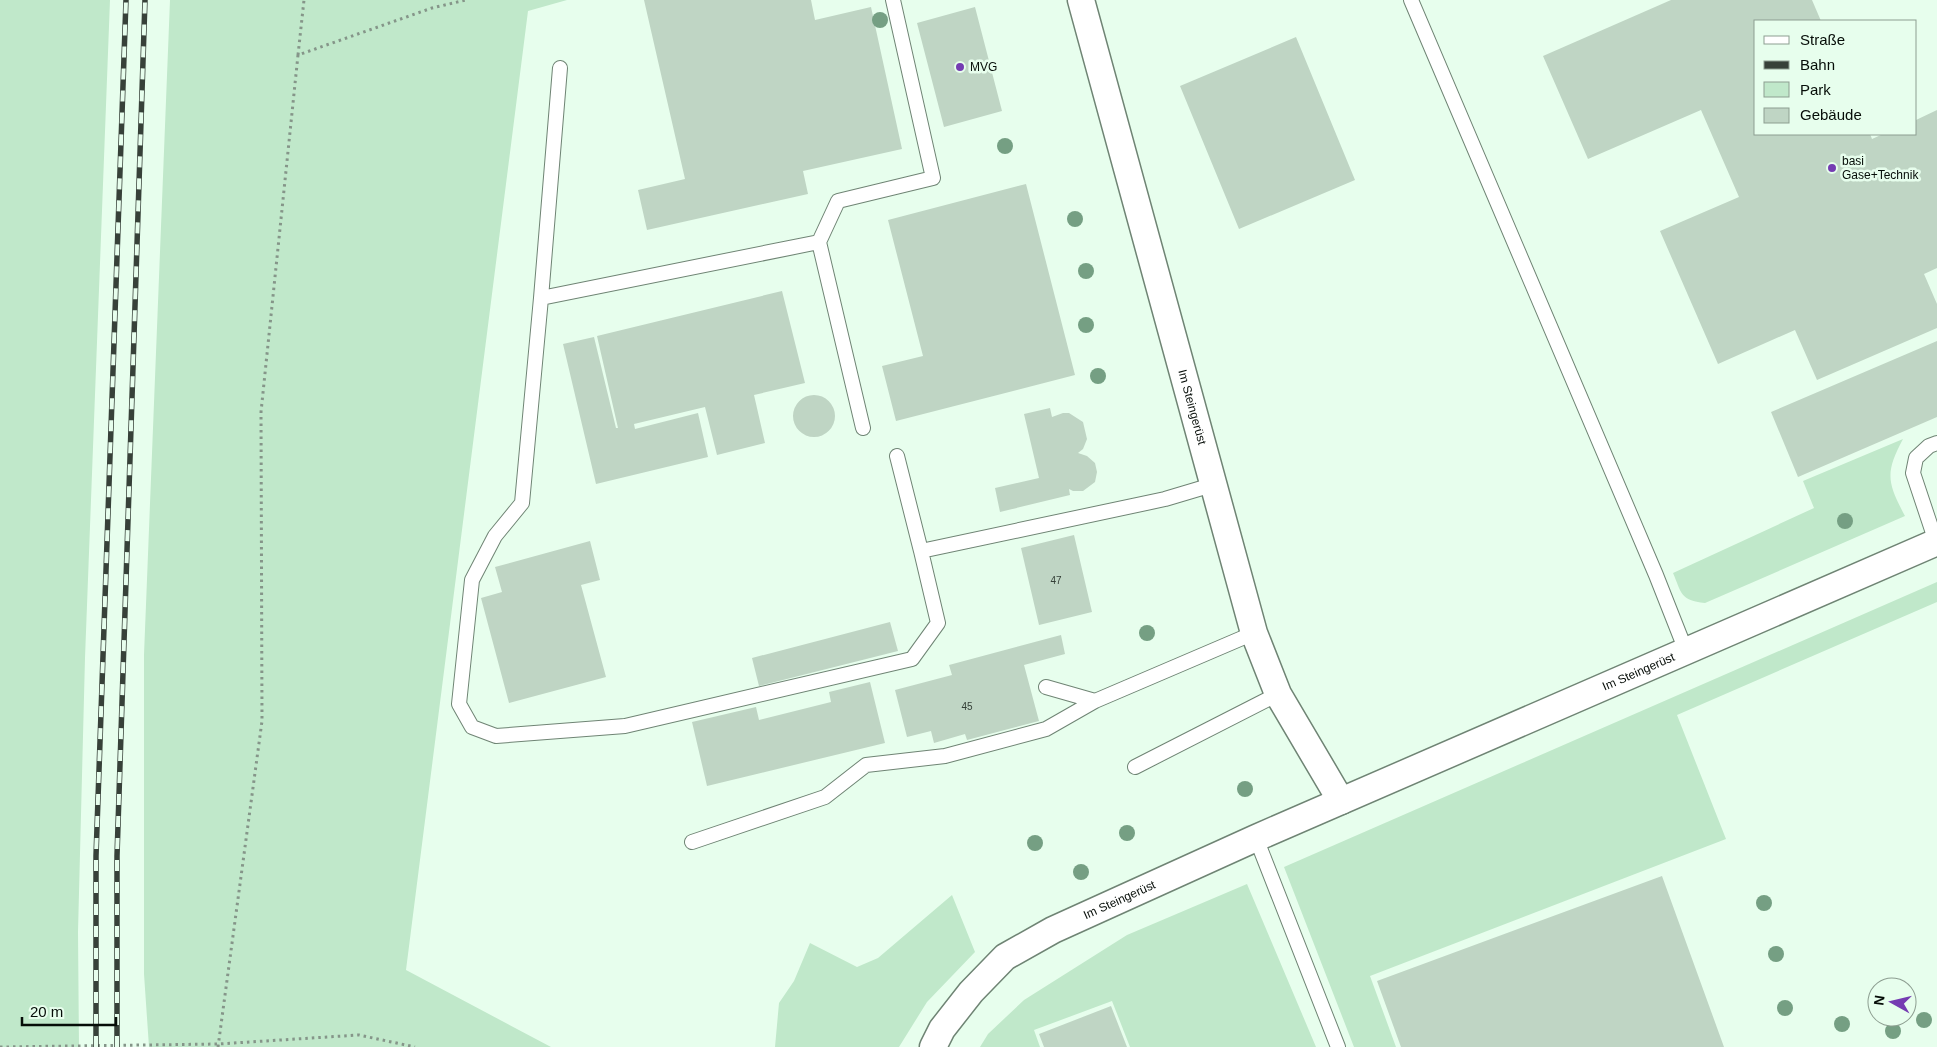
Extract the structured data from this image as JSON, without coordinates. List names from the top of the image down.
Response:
{
  "streets": {
    "street": ["Im Steingerüst"]
  },
  "places": ["MVG", "basi Gase+Technik"],
  "house_numbers": ["47", "45"],
  "legend": [
    "Straße",
    "Bahn",
    "Park",
    "Gebäude"
  ],
  "scale_bar": "20 m",
  "north": "left"
}
